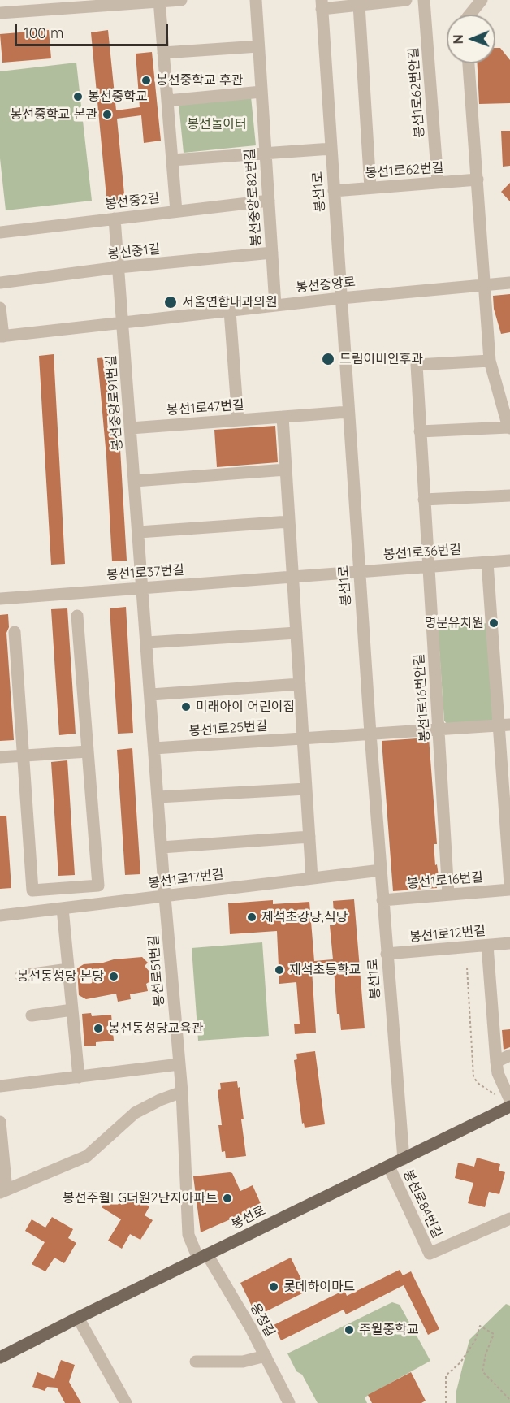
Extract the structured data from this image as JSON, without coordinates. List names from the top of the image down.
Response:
{
  "streets": {
    "main road": ["봉선로"],
    "street": [
      "봉선1로62번안길",
      "봉선1로62번길",
      "봉선1로",
      "봉선중앙로82번길",
      "봉선중2길",
      "봉선중1길",
      "봉선중앙로",
      "봉선중앙로91번길",
      "봉선1로47번길",
      "봉선1로36번길",
      "봉선1로37번길",
      "봉선1로16번안길",
      "봉선1로25번길",
      "봉선1로17번길",
      "봉선1로16번길",
      "봉선1로12번길",
      "봉선로51번길",
      "봉선로84번길",
      "옹정길"
    ]
  },
  "crossings": [
    ["봉선1로62번안길", "봉선1로62번길"],
    ["봉선1로62번길", "봉선1로"],
    ["봉선1로", "봉선중앙로"],
    ["봉선1로", "봉선1로47번길"],
    ["봉선1로", "봉선1로36번길"],
    ["봉선1로", "봉선1로37번길"],
    ["봉선1로", "봉선1로25번길"],
    ["봉선1로", "봉선1로17번길"],
    ["봉선1로", "봉선1로16번길"],
    ["봉선1로", "봉선1로12번길"],
    ["봉선1로", "봉선로"],
    ["봉선중앙로82번길", "봉선중2길"],
    ["봉선중앙로82번길", "봉선중1길"],
    ["봉선중앙로82번길", "봉선중앙로"],
    ["봉선중2길", "봉선중앙로91번길"],
    ["봉선중1길", "봉선중앙로91번길"],
    ["봉선중앙로", "봉선중앙로91번길"],
    ["봉선중앙로91번길", "봉선1로47번길"],
    ["봉선중앙로91번길", "봉선1로37번길"],
    ["봉선중앙로91번길", "봉선로51번길"],
    ["봉선1로36번길", "봉선1로37번길"],
    ["봉선1로36번길", "봉선1로16번안길"],
    ["봉선1로37번길", "봉선로51번길"],
    ["봉선1로16번안길", "봉선1로25번길"],
    ["봉선1로16번안길", "봉선1로16번길"],
    ["봉선1로25번길", "봉선로51번길"],
    ["봉선1로17번길", "봉선로51번길"],
    ["봉선로51번길", "봉선로"],
    ["봉선로51번길", "옹정길"],
    ["봉선로84번길", "봉선로"],
    ["봉선로", "옹정길"]
  ],
  "parks": ["봉선놀이터"],
  "places": [
    "봉선중학교 후관",
    "봉선중학교",
    "봉선중학교 본관",
    "서울연합내과의원",
    "드림이비인후과",
    "명문유치원",
    "미래아이 어린이집",
    "제석초강당,식당",
    "제석초등학교",
    "봉선동성당 본당",
    "봉선동성당교육관",
    "봉선주월EG더원2단지아파트",
    "롯데하이마트",
    "주월중학교"
  ],
  "scale_bar": "100 m",
  "north": "left"
}
